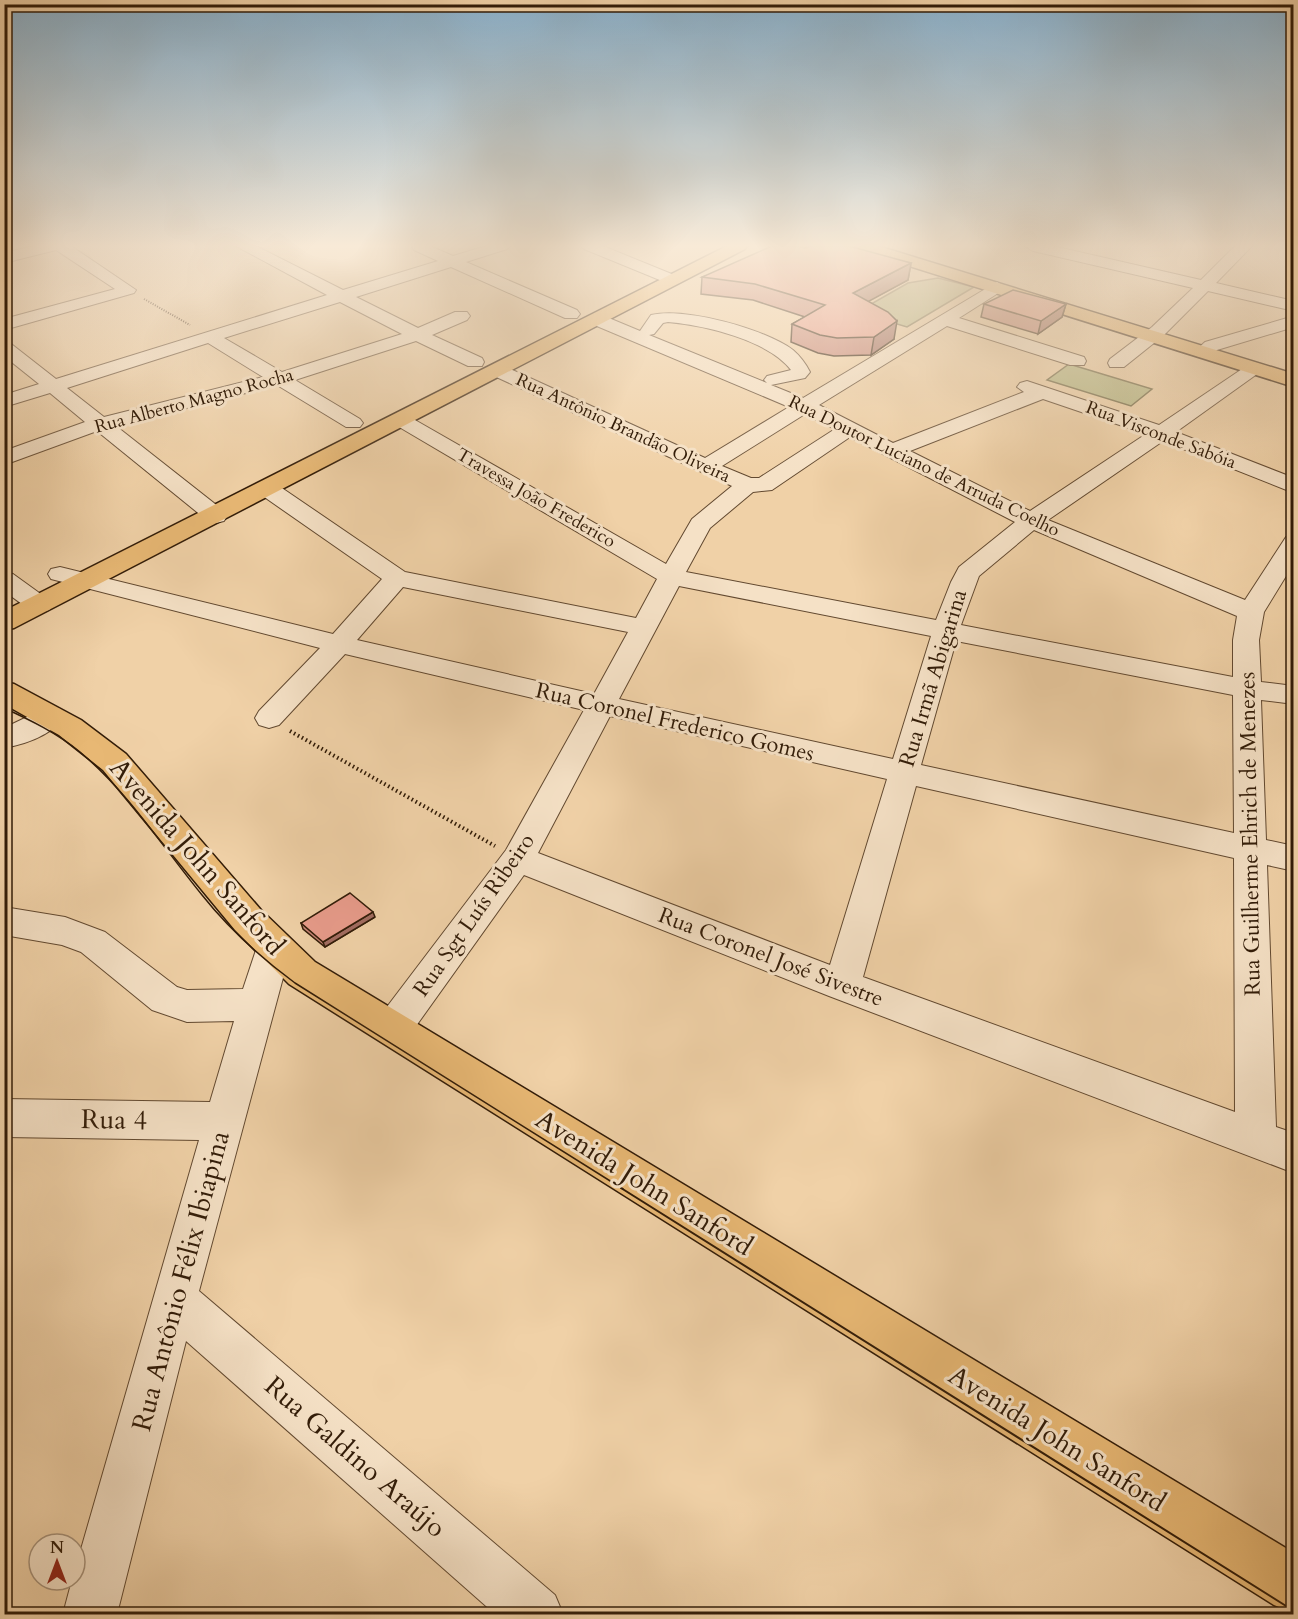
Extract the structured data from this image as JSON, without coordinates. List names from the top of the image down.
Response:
{
  "streets": {
    "main road": ["Avenida John Sanford"],
    "street": [
      "Rua Alberto Magno Rocha",
      "Rua Antônio Brandão Oliveira",
      "Rua Visconde Sabóia",
      "Rua Doutor Luciano de Arruda Coelho",
      "Travessa João Frederico",
      "Rua Irmã Abigarina",
      "Rua Coronel Frederico Gomes",
      "Rua Guilherme Ehrich de Menezes",
      "Rua Sgt Luís Ribeiro",
      "Rua Coronel José Sivestre",
      "Rua 4",
      "Rua Antônio Félix Ibiapina",
      "Rua Galdino Araújo"
    ]
  },
  "crossings": [
    ["Rua Antônio Brandão Oliveira", "Rua Sgt Luís Ribeiro"],
    ["Rua Visconde Sabóia", "Rua Doutor Luciano de Arruda Coelho"],
    ["Rua Visconde Sabóia", "Rua Irmã Abigarina"],
    ["Rua Doutor Luciano de Arruda Coelho", "Rua Irmã Abigarina"],
    ["Rua Doutor Luciano de Arruda Coelho", "Rua Guilherme Ehrich de Menezes"],
    ["Travessa João Frederico", "Rua Irmã Abigarina"],
    ["Travessa João Frederico", "Rua Guilherme Ehrich de Menezes"],
    ["Travessa João Frederico", "Rua Sgt Luís Ribeiro"],
    ["Rua Irmã Abigarina", "Rua Coronel Frederico Gomes"],
    ["Rua Irmã Abigarina", "Rua Coronel José Sivestre"],
    ["Rua Coronel Frederico Gomes", "Rua Guilherme Ehrich de Menezes"],
    ["Rua Coronel Frederico Gomes", "Rua Sgt Luís Ribeiro"],
    ["Rua Guilherme Ehrich de Menezes", "Rua Coronel José Sivestre"],
    ["Avenida John Sanford", "Rua Sgt Luís Ribeiro"],
    ["Avenida John Sanford", "Rua Antônio Félix Ibiapina"],
    ["Rua Sgt Luís Ribeiro", "Rua Coronel José Sivestre"],
    ["Rua 4", "Rua Antônio Félix Ibiapina"],
    ["Rua Antônio Félix Ibiapina", "Rua Galdino Araújo"]
  ],
  "north": "top"
}
